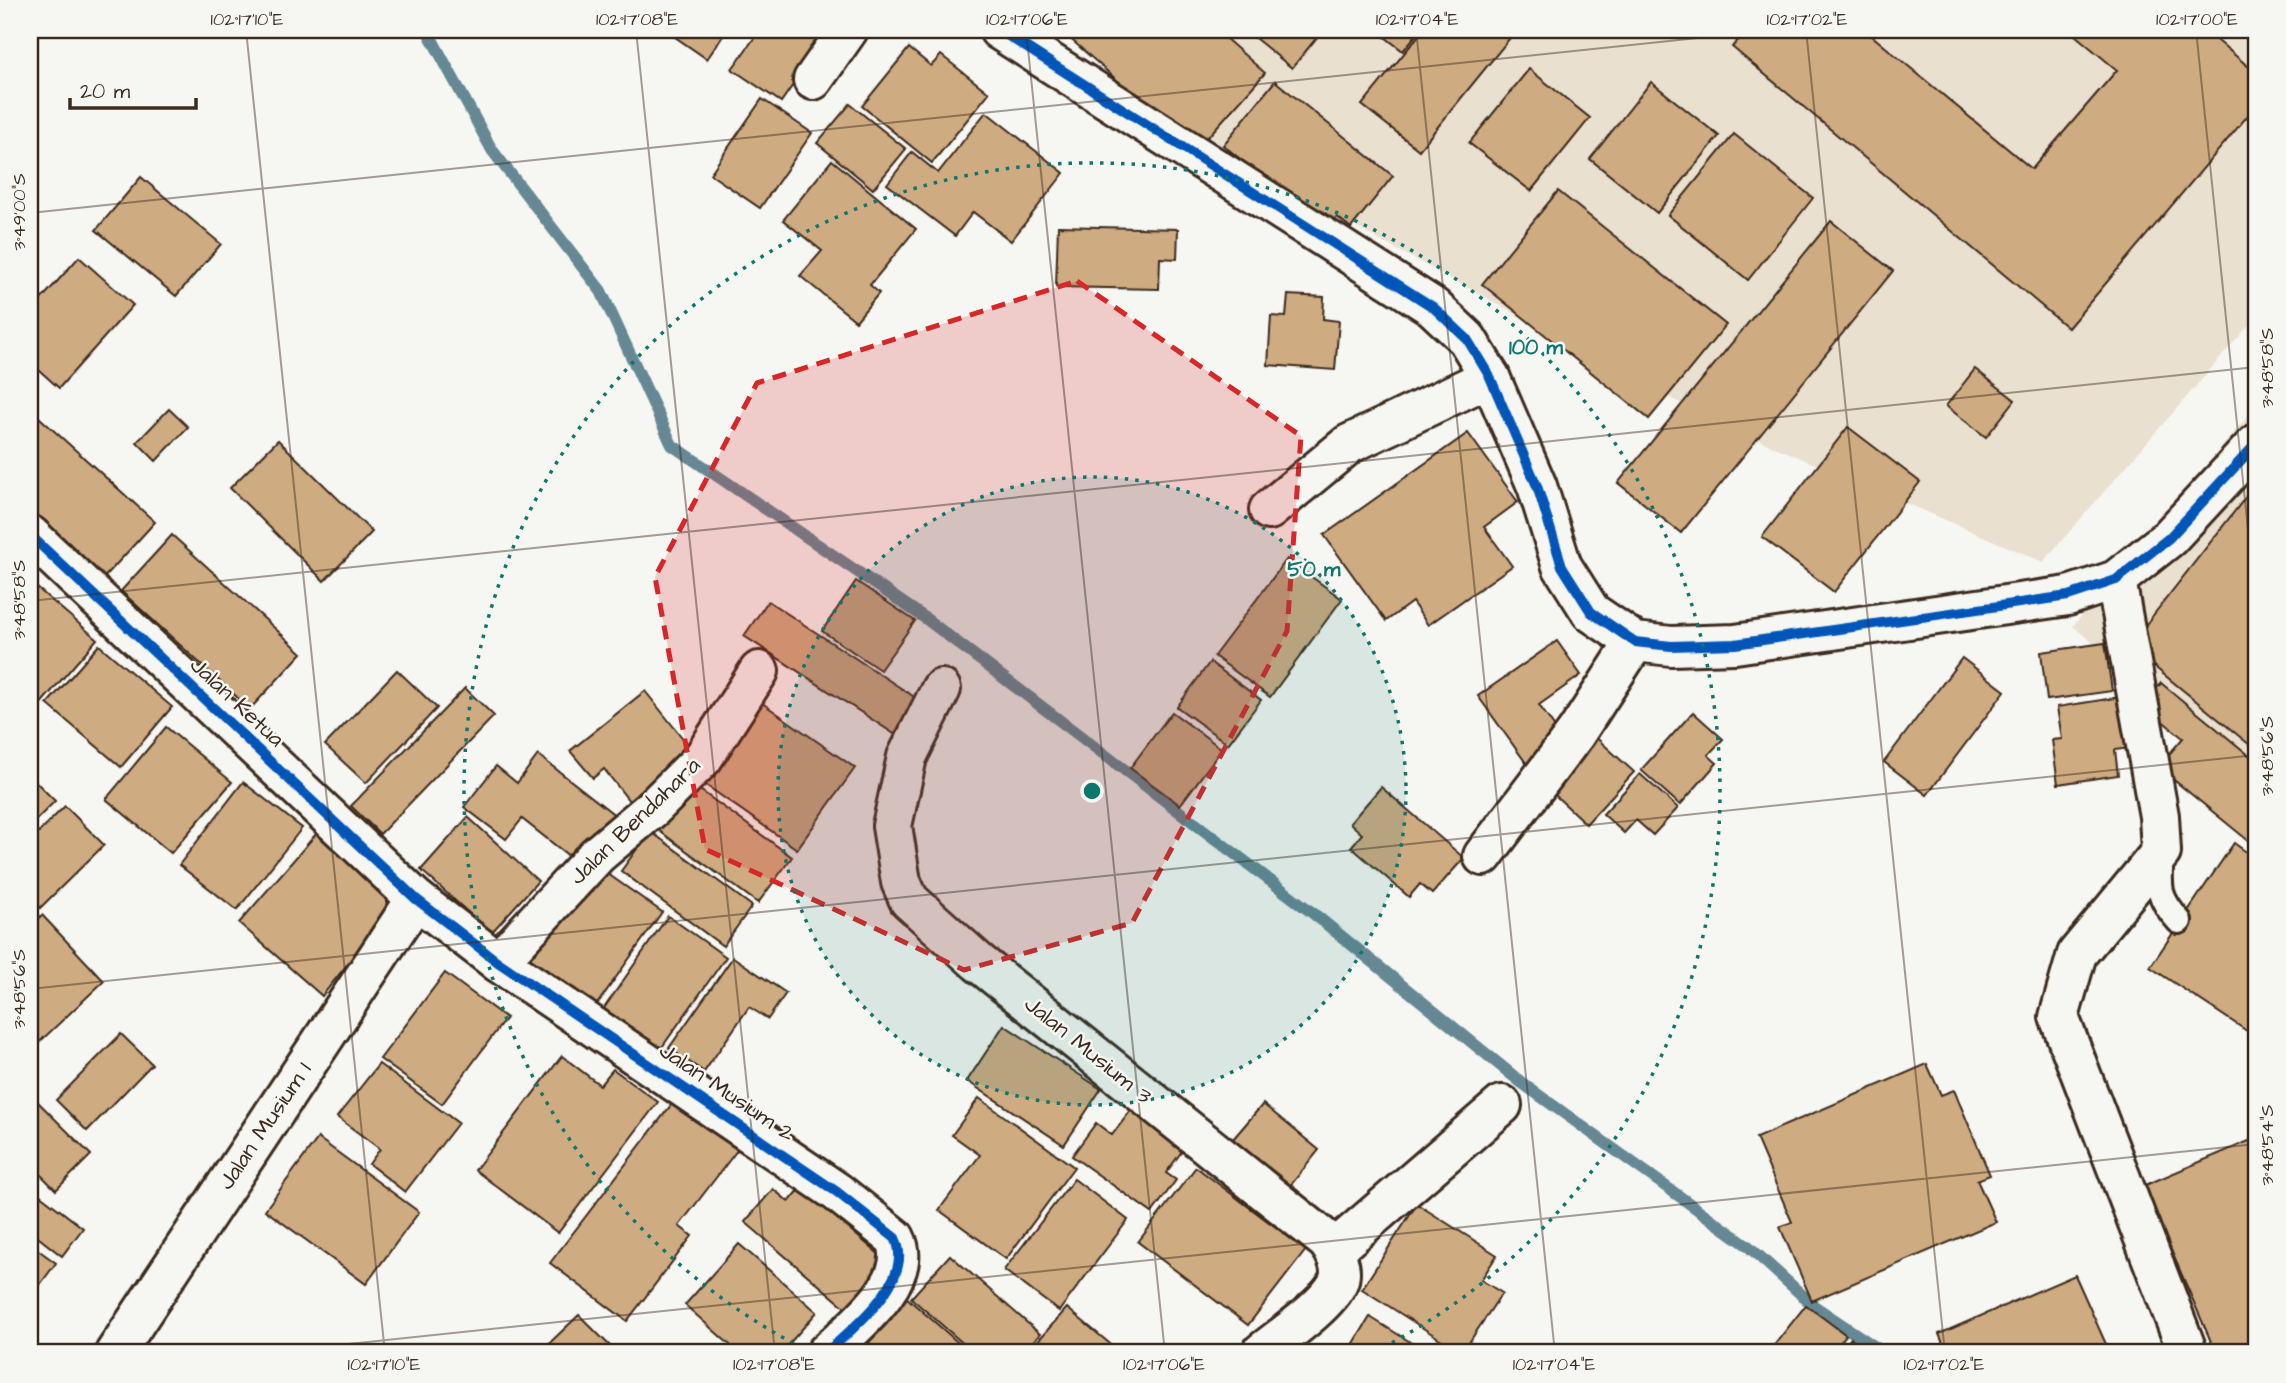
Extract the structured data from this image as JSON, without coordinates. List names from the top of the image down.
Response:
{
  "streets": {
    "street": [
      "Jalan Ketua",
      "Jalan Bendahara",
      "Jalan Musium 3",
      "Jalan Musium 2",
      "Jalan Musium 1"
    ]
  },
  "crossings": [
    ["Jalan Ketua", "Jalan Musium 2"],
    ["Jalan Ketua", "Jalan Musium 1"],
    ["Jalan Bendahara", "Jalan Musium 2"],
    ["Jalan Musium 2", "Jalan Musium 1"]
  ],
  "scale_bar": "20 m",
  "coordinates": [
    "102°17'10\"E",
    "102°17'08\"E",
    "102°17'06\"E",
    "102°17'04\"E",
    "102°17'02\"E",
    "102°17'00\"E",
    "3°49'00\"S",
    "3°48'58\"S",
    "3°48'56\"S",
    "3°48'54\"S"
  ],
  "rings": ["100 m", "50 m"]
}
